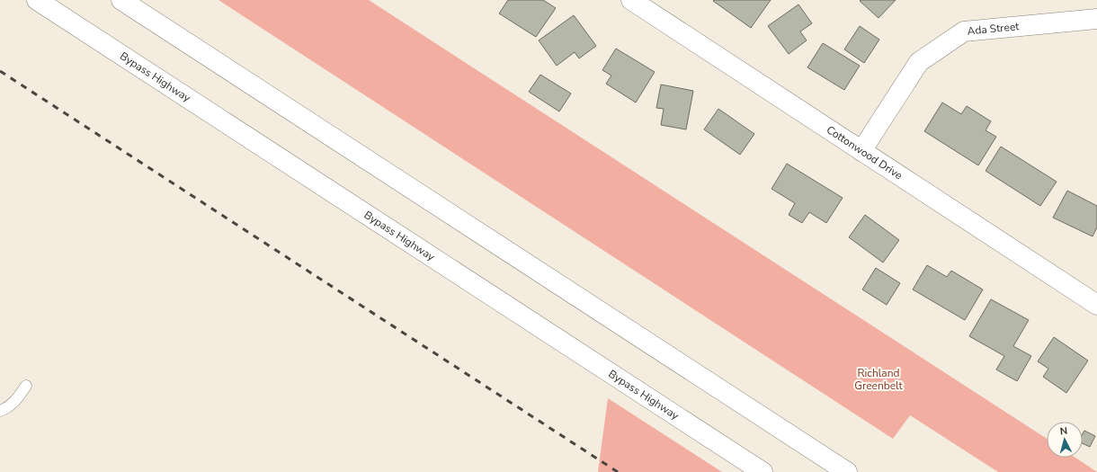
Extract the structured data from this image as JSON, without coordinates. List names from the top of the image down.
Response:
{
  "streets": {
    "main road": ["Ada Street", "Bypass Highway", "Cottonwood Drive"]
  },
  "crossings": [
    ["Ada Street", "Cottonwood Drive"]
  ],
  "parks": ["Richland Greenbelt"],
  "north": "top"
}
